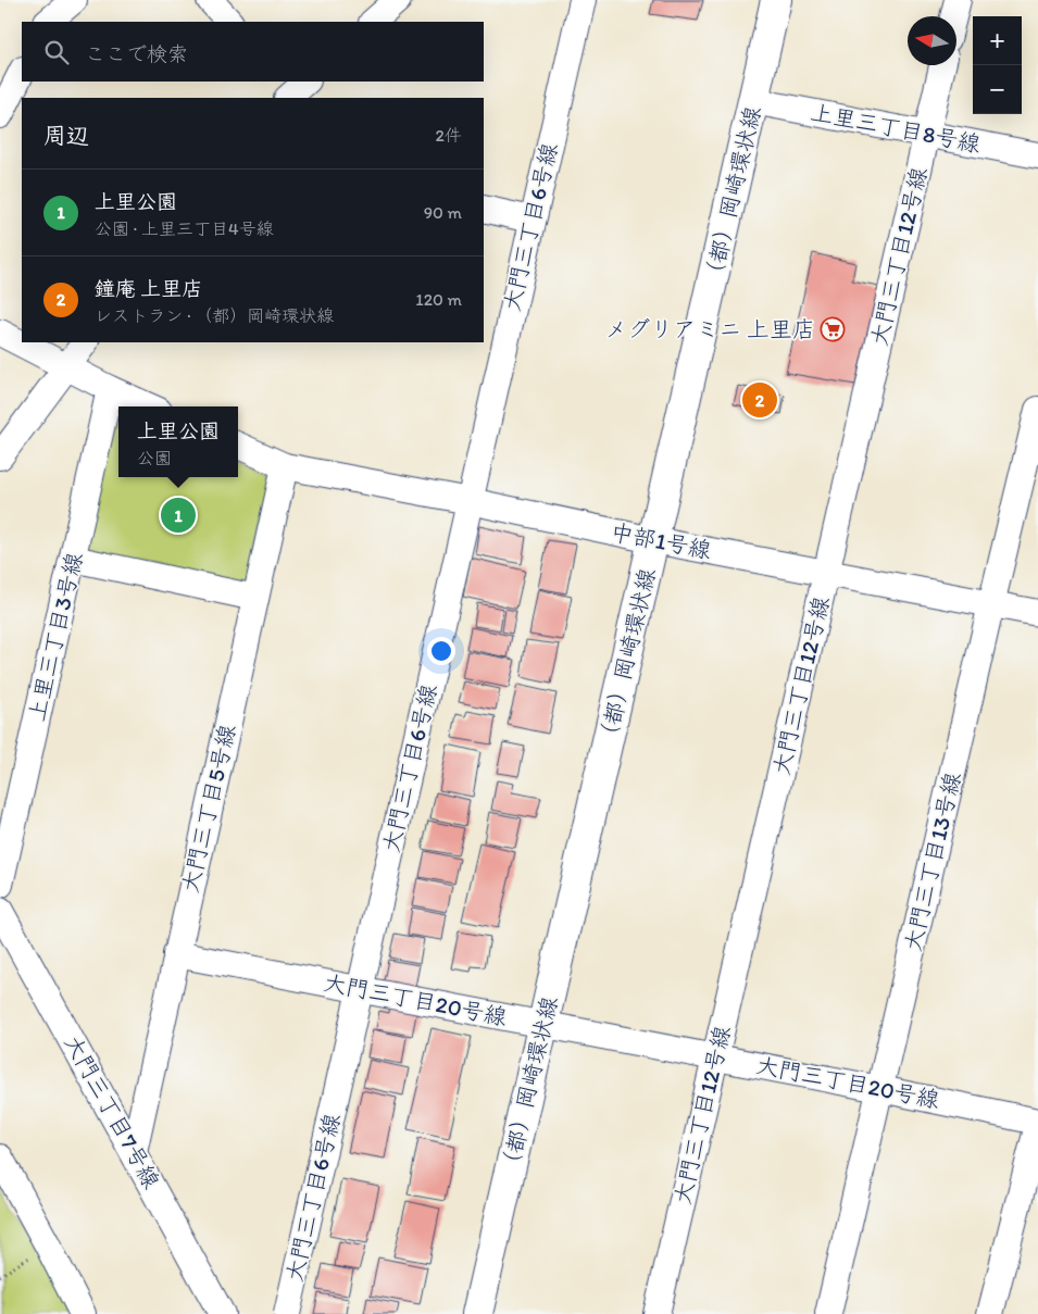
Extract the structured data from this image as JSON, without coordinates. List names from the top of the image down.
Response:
{
  "streets": {
    "street": [
      "上里三丁目8号線",
      "（都）岡崎環状線",
      "大門三丁目6号線",
      "大門三丁目12号線",
      "中部1号線",
      "上里三丁目3号線",
      "大門三丁目5号線",
      "大門三丁目13号線",
      "大門三丁目20号線",
      "大門三丁目7号線"
    ]
  },
  "crossings": [
    ["上里三丁目8号線", "（都）岡崎環状線"],
    ["上里三丁目8号線", "大門三丁目12号線"],
    ["（都）岡崎環状線", "中部1号線"],
    ["（都）岡崎環状線", "大門三丁目20号線"],
    ["大門三丁目6号線", "中部1号線"],
    ["大門三丁目6号線", "大門三丁目20号線"],
    ["大門三丁目12号線", "中部1号線"],
    ["大門三丁目12号線", "大門三丁目20号線"],
    ["中部1号線", "大門三丁目5号線"],
    ["中部1号線", "大門三丁目13号線"],
    ["大門三丁目5号線", "大門三丁目20号線"],
    ["大門三丁目5号線", "大門三丁目7号線"],
    ["大門三丁目13号線", "大門三丁目20号線"]
  ],
  "places": {
    "supermarket": ["メグリアミニ 上里店"]
  },
  "north": "left",
  "page": {
    "map_buttons": ["+", "−"],
    "search": "ここで検索",
    "heading": ["周辺", "2件"],
    "list": [
      {
        "mark": "1",
        "name": "上里公園",
        "note": "公園 · 上里三丁目4号線",
        "value": "90 m"
      },
      {
        "mark": "2",
        "name": "鐘庵 上里店",
        "note": "レストラン · （都）岡崎環状線",
        "value": "120 m"
      }
    ],
    "pins": ["2", "1"],
    "popup": ["上里公園", "公園"]
  }
}
